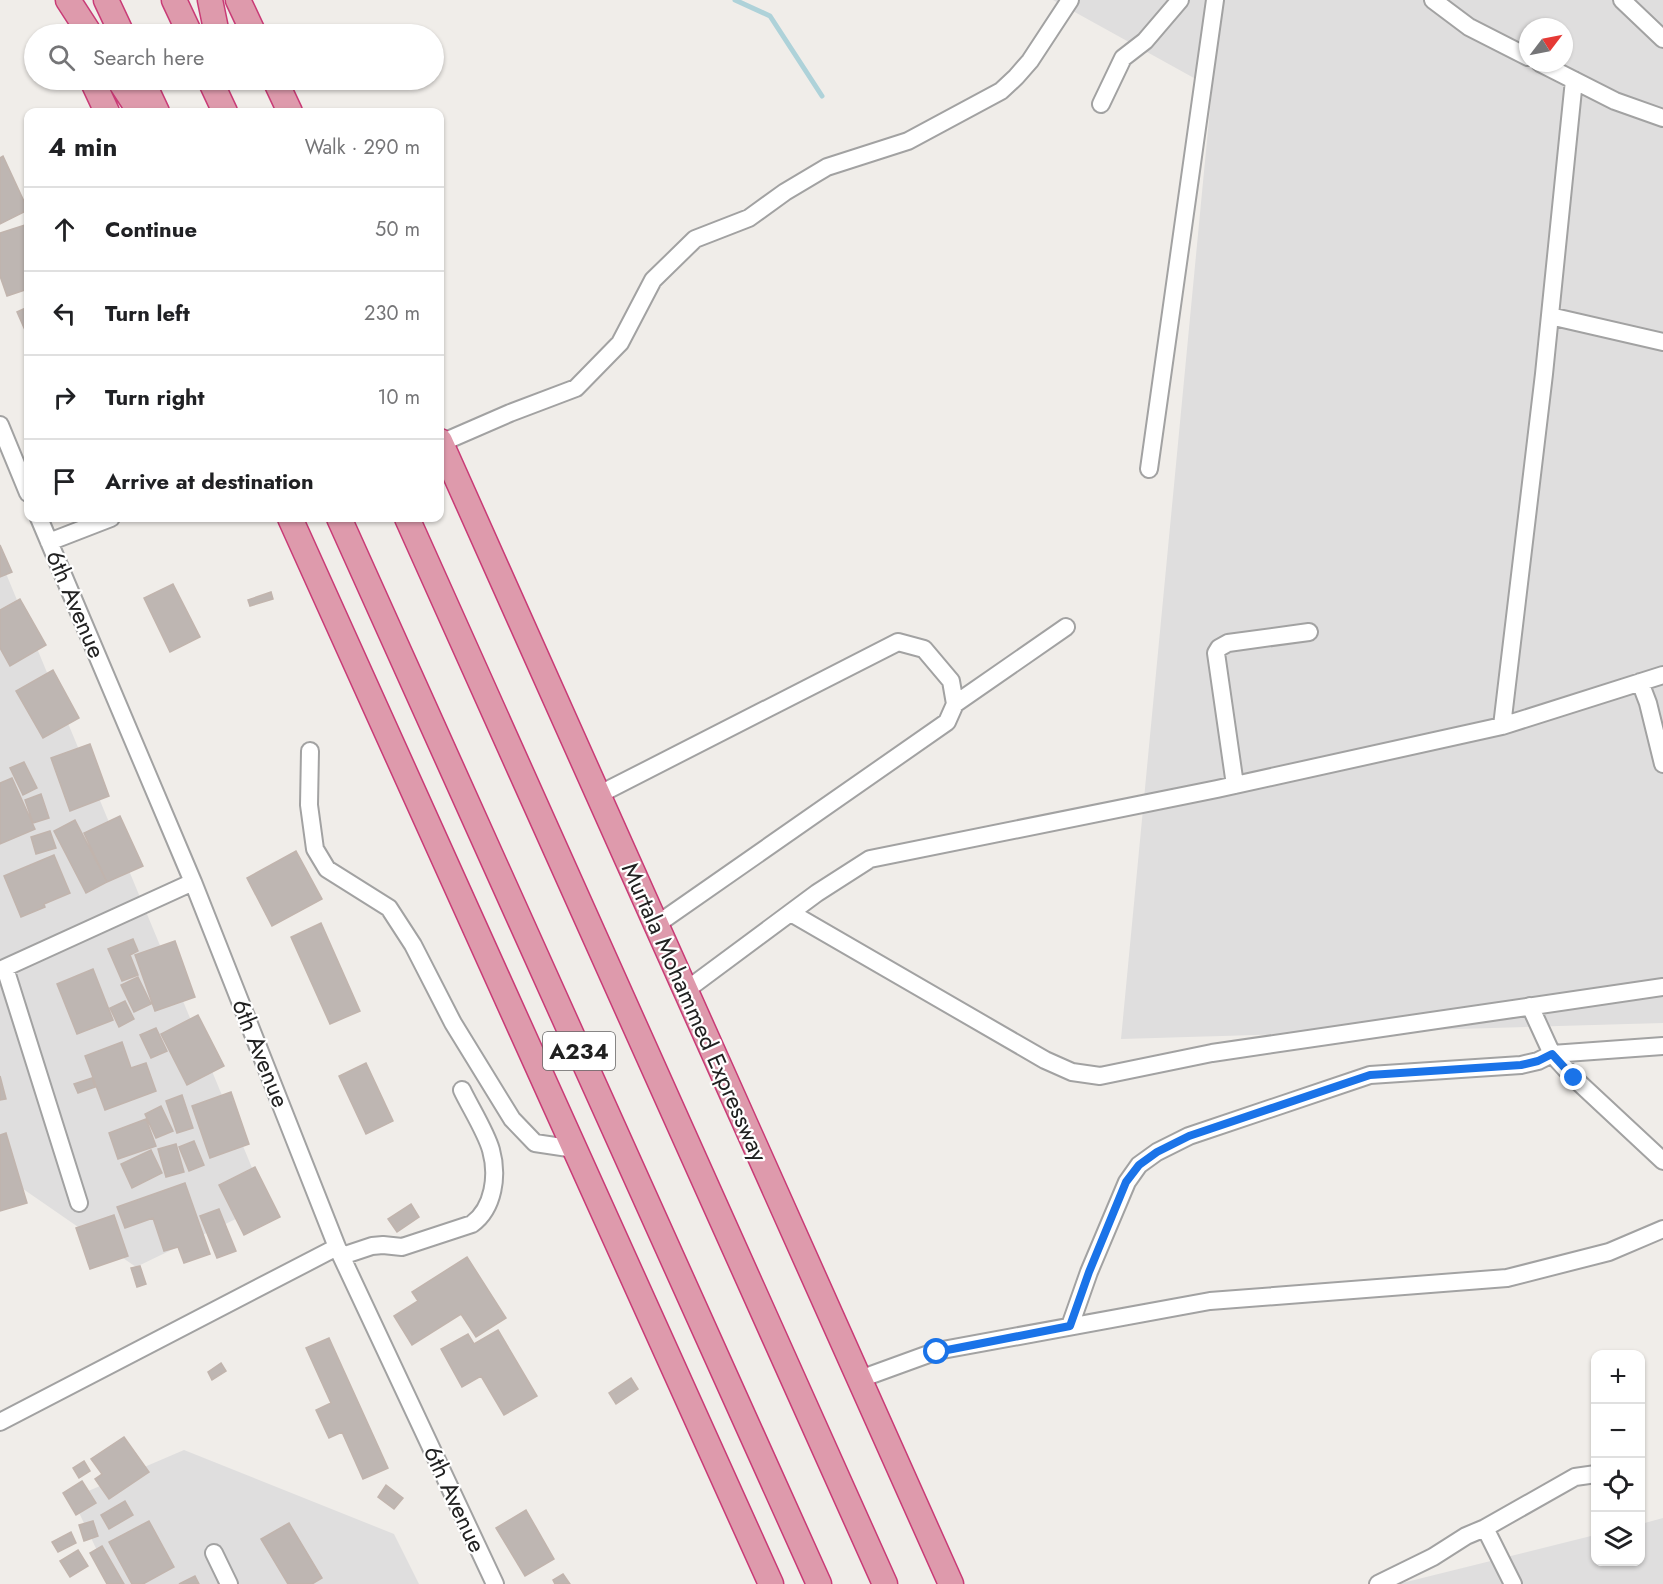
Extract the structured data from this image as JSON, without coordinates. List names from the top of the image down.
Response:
{
  "streets": {
    "highway": ["Murtala Mohammed Expressway", "A234"],
    "street": ["6th Avenue"]
  },
  "north": "top right",
  "page": {
    "search": "Search here",
    "heading": ["4 min", "Walk · 290 m"],
    "list": [
      ["Continue", "50 m"],
      ["Turn left", "230 m"],
      ["Turn right", "10 m"],
      "Arrive at destination"
    ],
    "map_buttons": ["+", "−"]
  }
}
